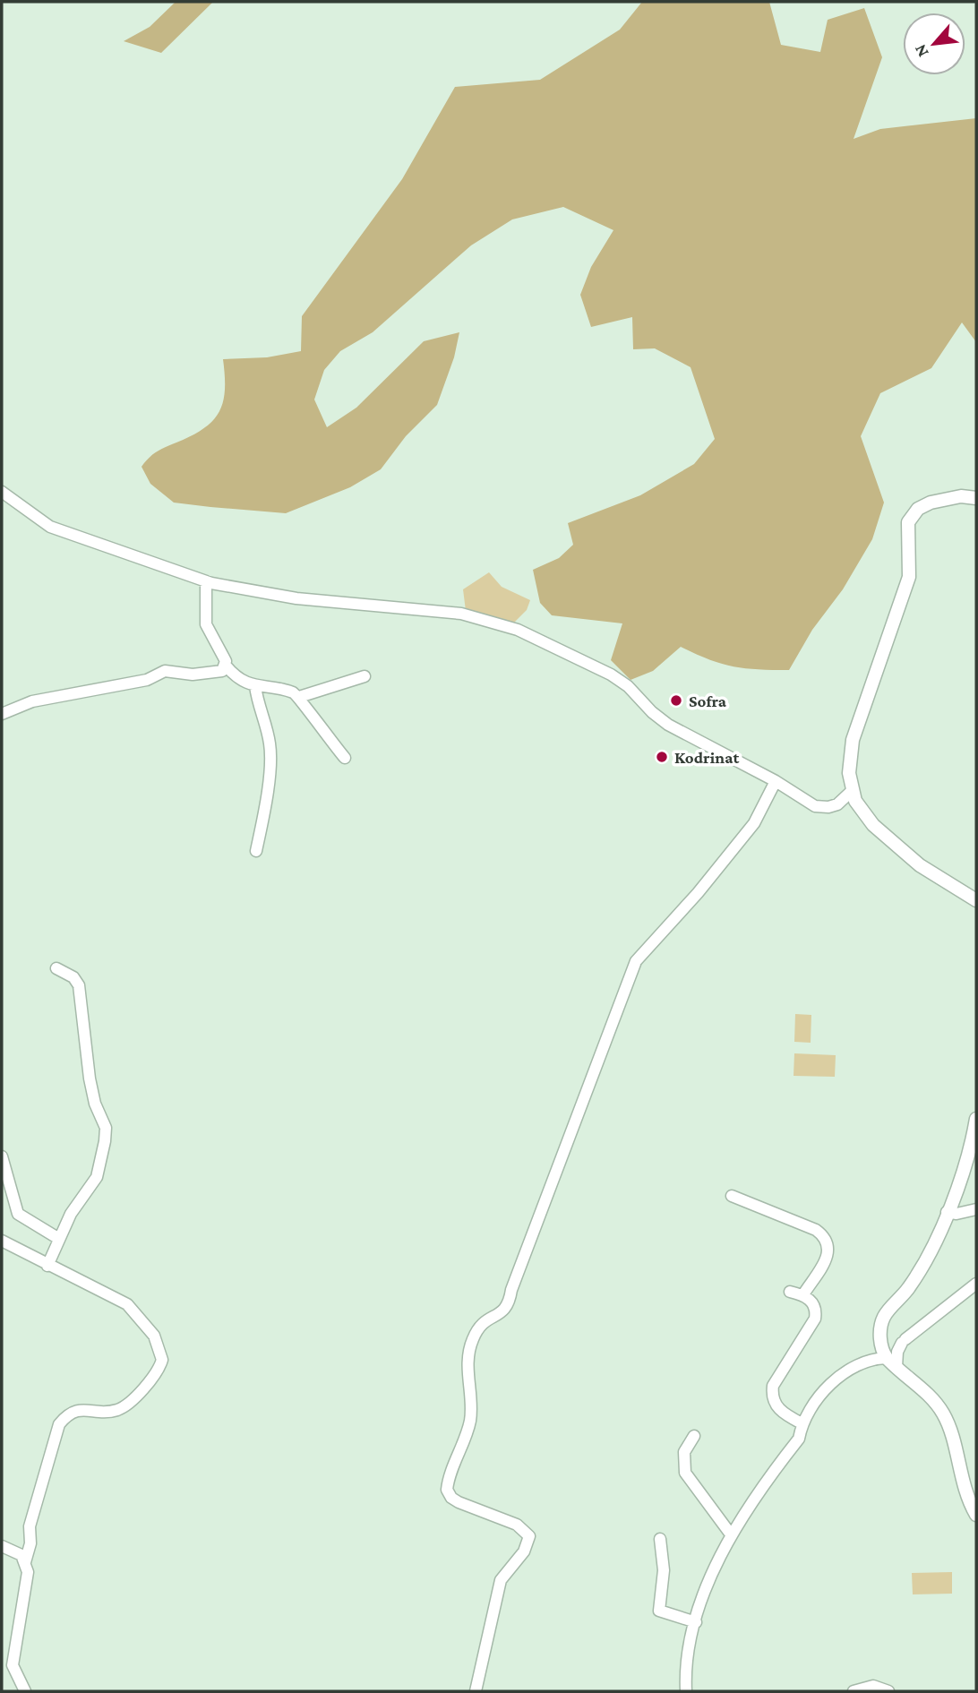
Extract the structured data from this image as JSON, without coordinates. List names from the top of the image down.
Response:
{
  "places": ["Sofra", "Kodrinat"],
  "north": "bottom left"
}
